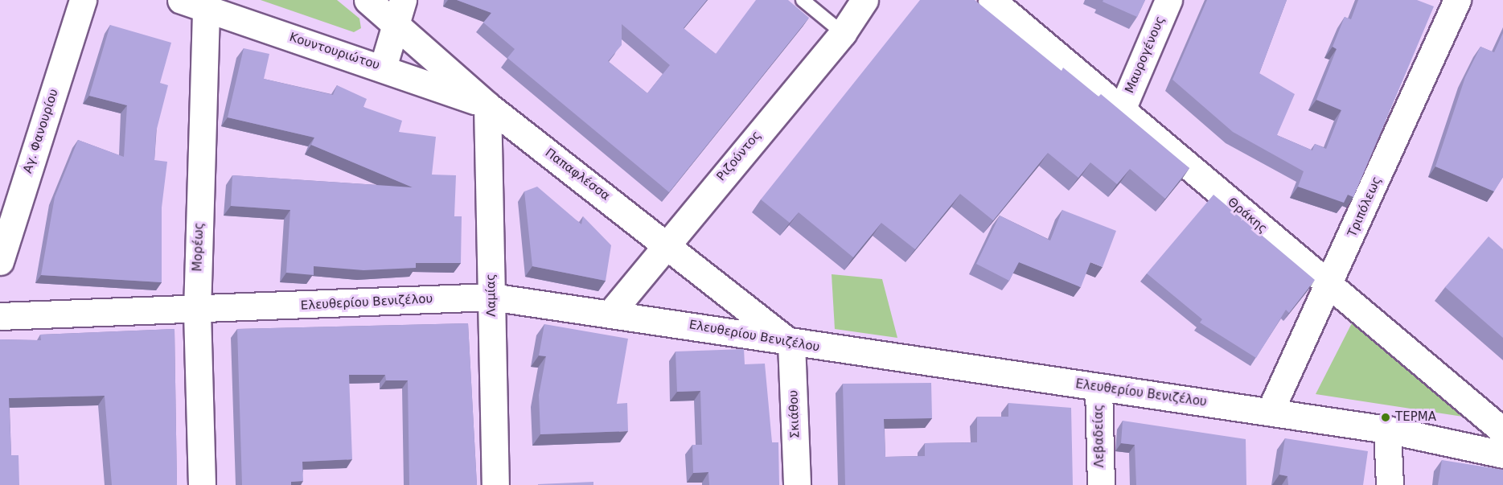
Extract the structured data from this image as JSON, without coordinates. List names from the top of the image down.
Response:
{
  "streets": {
    "street": [
      "Κουντουριώτου",
      "Μαυρογένους",
      "Αγ. Φανουρίου",
      "Ριζούντος",
      "Παπαφλέσσα",
      "Τριπόλεως",
      "Θράκης",
      "Μορέως",
      "Λαμίας",
      "Ελευθερίου Βενιζέλου",
      "Σκιάθου",
      "Λεβαδείας"
    ]
  },
  "crossings": [
    ["Κουντουριώτου", "Παπαφλέσσα"],
    ["Κουντουριώτου", "Μορέως"],
    ["Κουντουριώτου", "Λαμίας"],
    ["Μαυρογένους", "Θράκης"],
    ["Ριζούντος", "Παπαφλέσσα"],
    ["Ριζούντος", "Ελευθερίου Βενιζέλου"],
    ["Παπαφλέσσα", "Λαμίας"],
    ["Παπαφλέσσα", "Ελευθερίου Βενιζέλου"],
    ["Παπαφλέσσα", "Σκιάθου"],
    ["Τριπόλεως", "Θράκης"],
    ["Τριπόλεως", "Ελευθερίου Βενιζέλου"],
    ["Μορέως", "Ελευθερίου Βενιζέλου"],
    ["Λαμίας", "Ελευθερίου Βενιζέλου"],
    ["Ελευθερίου Βενιζέλου", "Σκιάθου"],
    ["Ελευθερίου Βενιζέλου", "Λεβαδείας"]
  ],
  "places": ["TΕΡΜΑ"]
}
